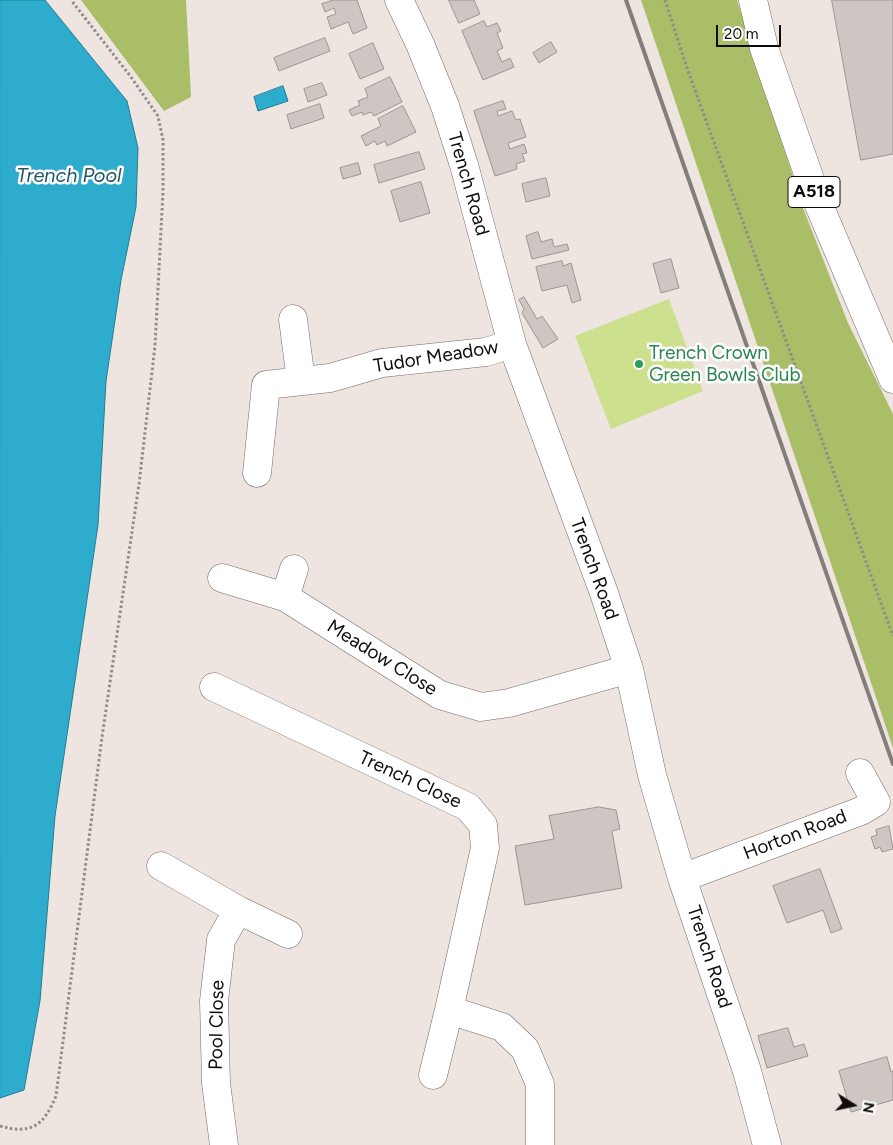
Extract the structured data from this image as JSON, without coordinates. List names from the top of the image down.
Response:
{
  "streets": {
    "main road": [
      "Trench Road",
      "A518",
      "Tudor Meadow",
      "Meadow Close",
      "Trench Close",
      "Horton Road",
      "Pool Close"
    ]
  },
  "crossings": [
    ["Trench Road", "Tudor Meadow"],
    ["Trench Road", "Meadow Close"],
    ["Trench Road", "Horton Road"]
  ],
  "water": ["Trench Pool"],
  "places": ["Trench Crown Green Bowls Club"],
  "scale_bar": "20 m",
  "north": "right"
}
